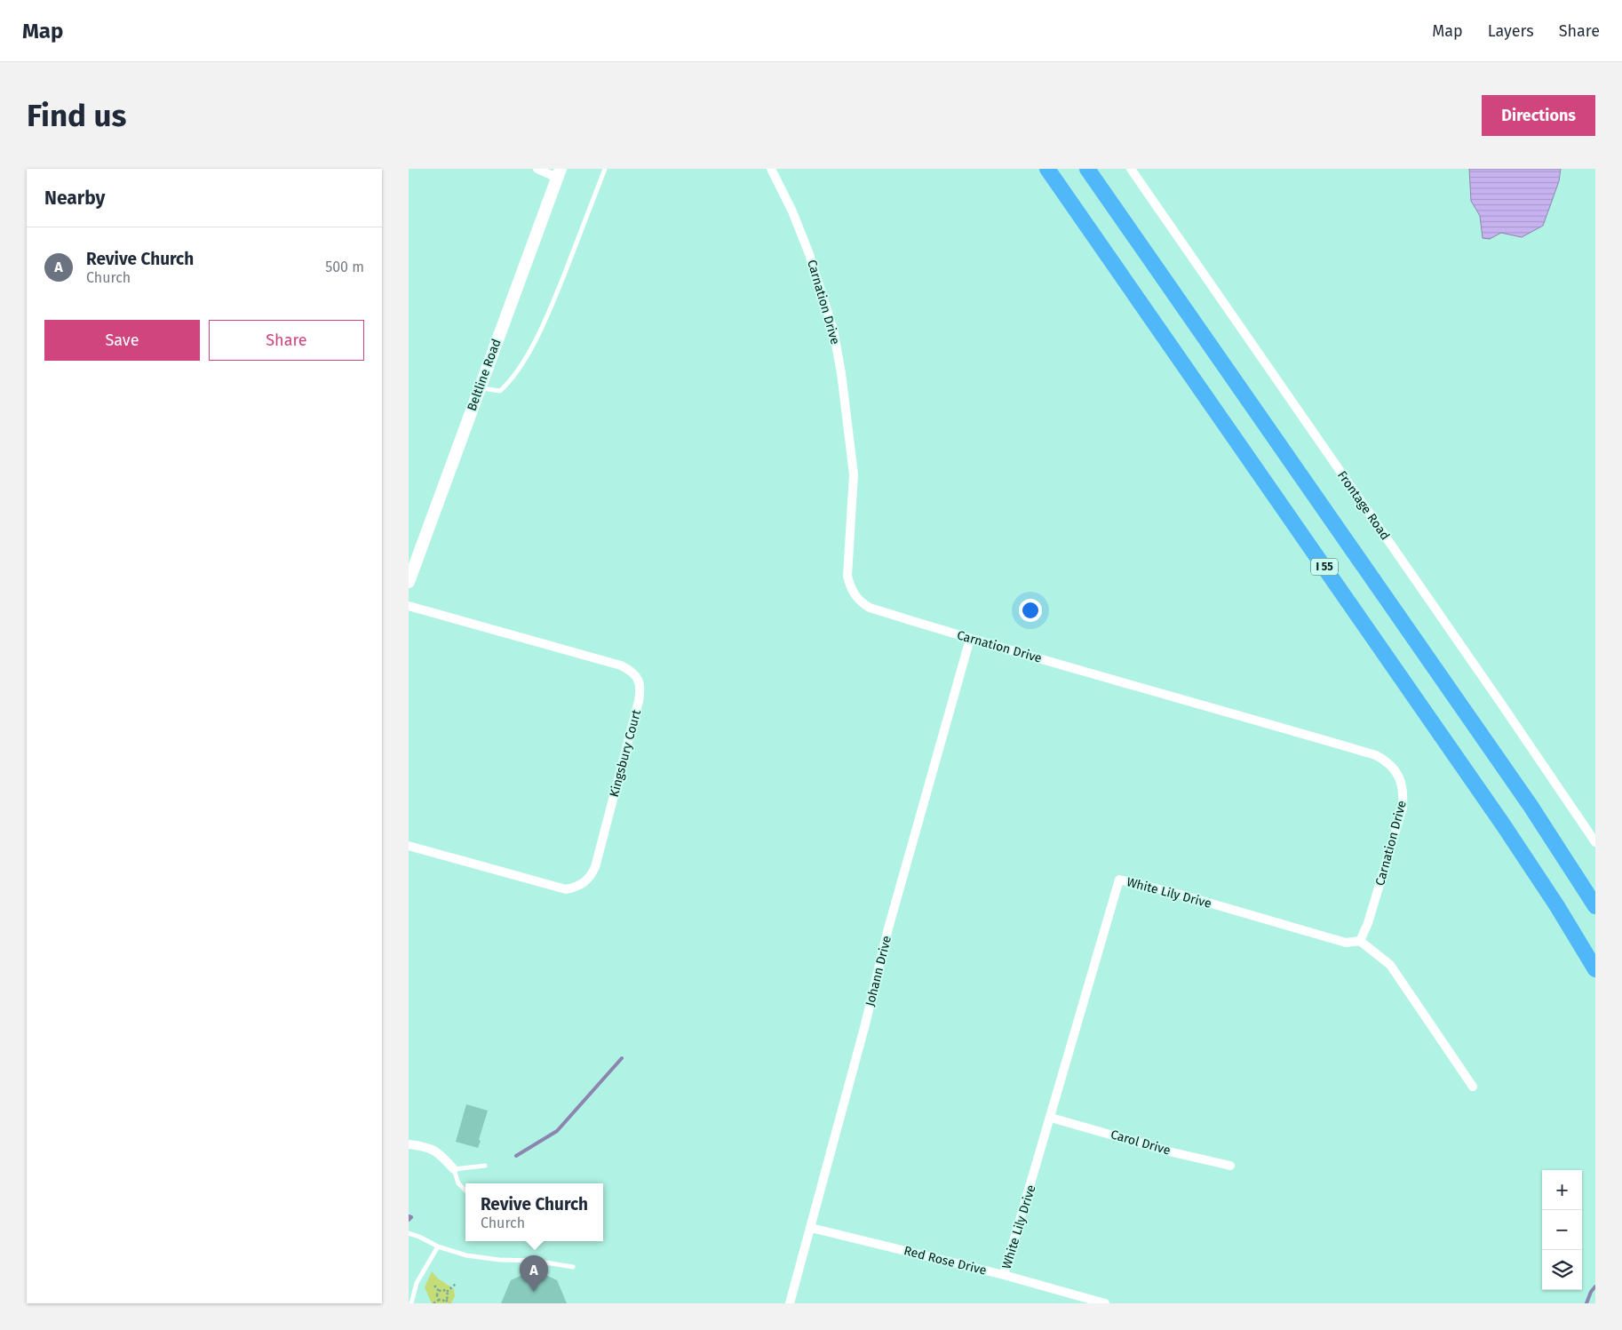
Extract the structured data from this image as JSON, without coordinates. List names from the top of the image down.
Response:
{
  "streets": {
    "highway": ["I 55"],
    "main road": ["Beltline Road"],
    "street": [
      "Carnation Drive",
      "Frontage Road",
      "Kingsbury Court",
      "White Lily Drive",
      "Johann Drive",
      "Carol Drive",
      "Red Rose Drive"
    ]
  },
  "crossings": [
    ["Carnation Drive", "White Lily Drive"],
    ["Carnation Drive", "Johann Drive"],
    ["White Lily Drive", "Carol Drive"],
    ["White Lily Drive", "Red Rose Drive"],
    ["Johann Drive", "Red Rose Drive"]
  ],
  "page": {
    "header": "Map",
    "nav": ["Map", "Layers", "Share"],
    "buttons": [
      "Directions",
      ["Save", "Share"]
    ],
    "title": "Find us",
    "heading": "Nearby",
    "list": [
      {
        "mark": "A",
        "name": "Revive Church",
        "note": "Church",
        "value": "500 m"
      }
    ],
    "map_buttons": ["+", "−"],
    "popup": ["Revive Church", "Church"],
    "pins": "A"
  }
}
